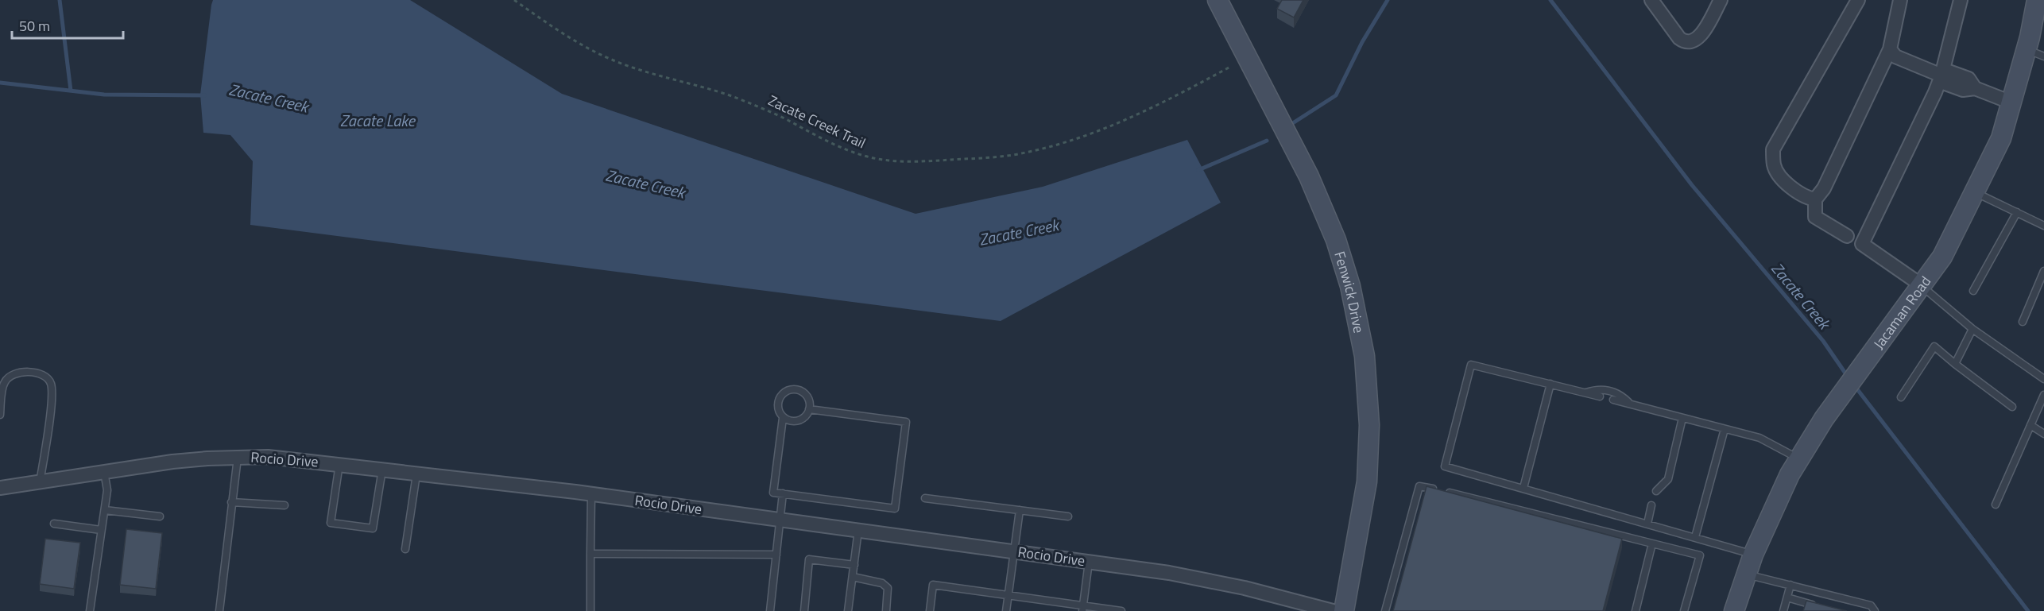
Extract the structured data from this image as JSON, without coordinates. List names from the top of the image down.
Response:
{
  "streets": {
    "main road": ["Fenwick Drive", "Jacaman Road"],
    "street": ["Rocio Drive"],
    "path": ["Zacate Creek Trail"]
  },
  "water": ["Zacate Creek", "Zacate Lake"],
  "scale_bar": "50 m"
}
